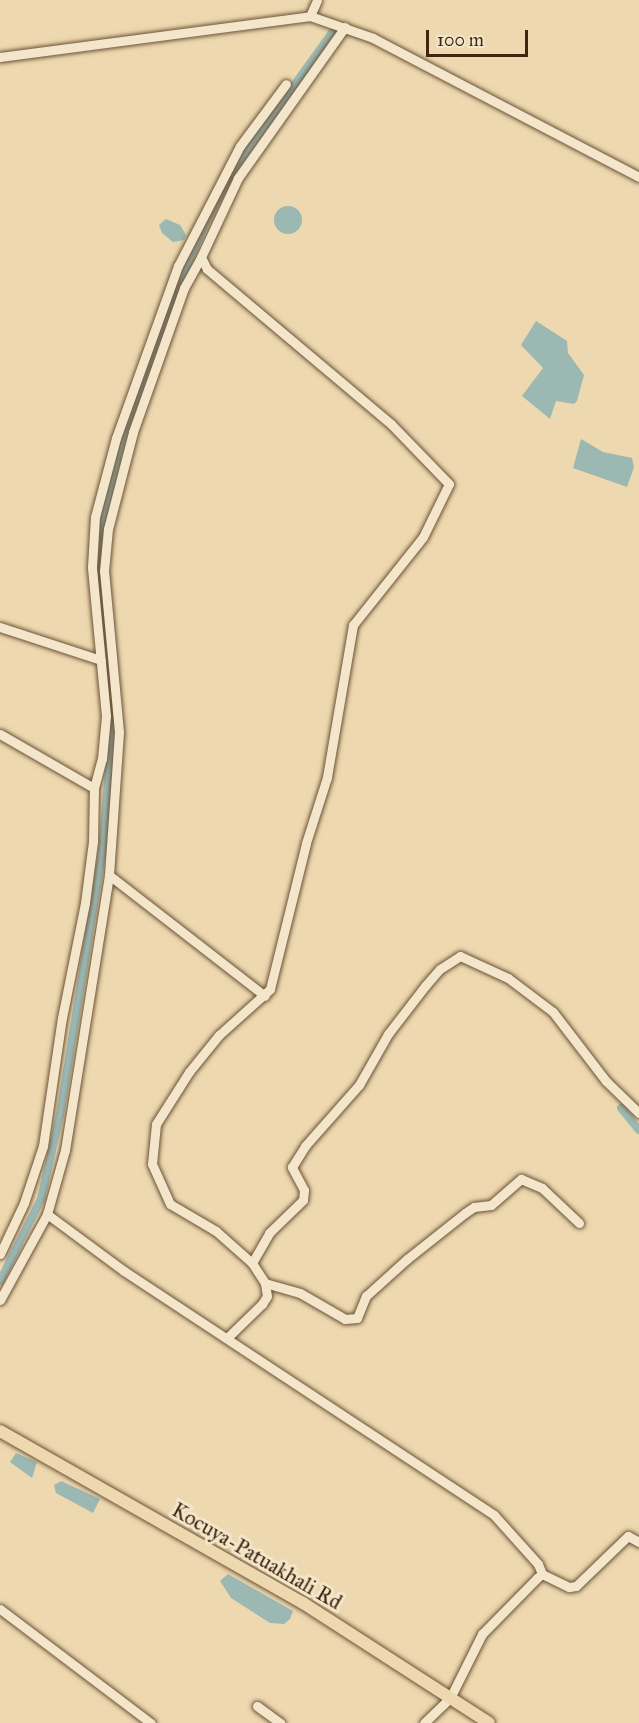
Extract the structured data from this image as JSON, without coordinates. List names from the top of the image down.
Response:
{
  "streets": {
    "main road": ["Kocuya-Patuakhali Rd"]
  },
  "scale_bar": "100 m"
}
